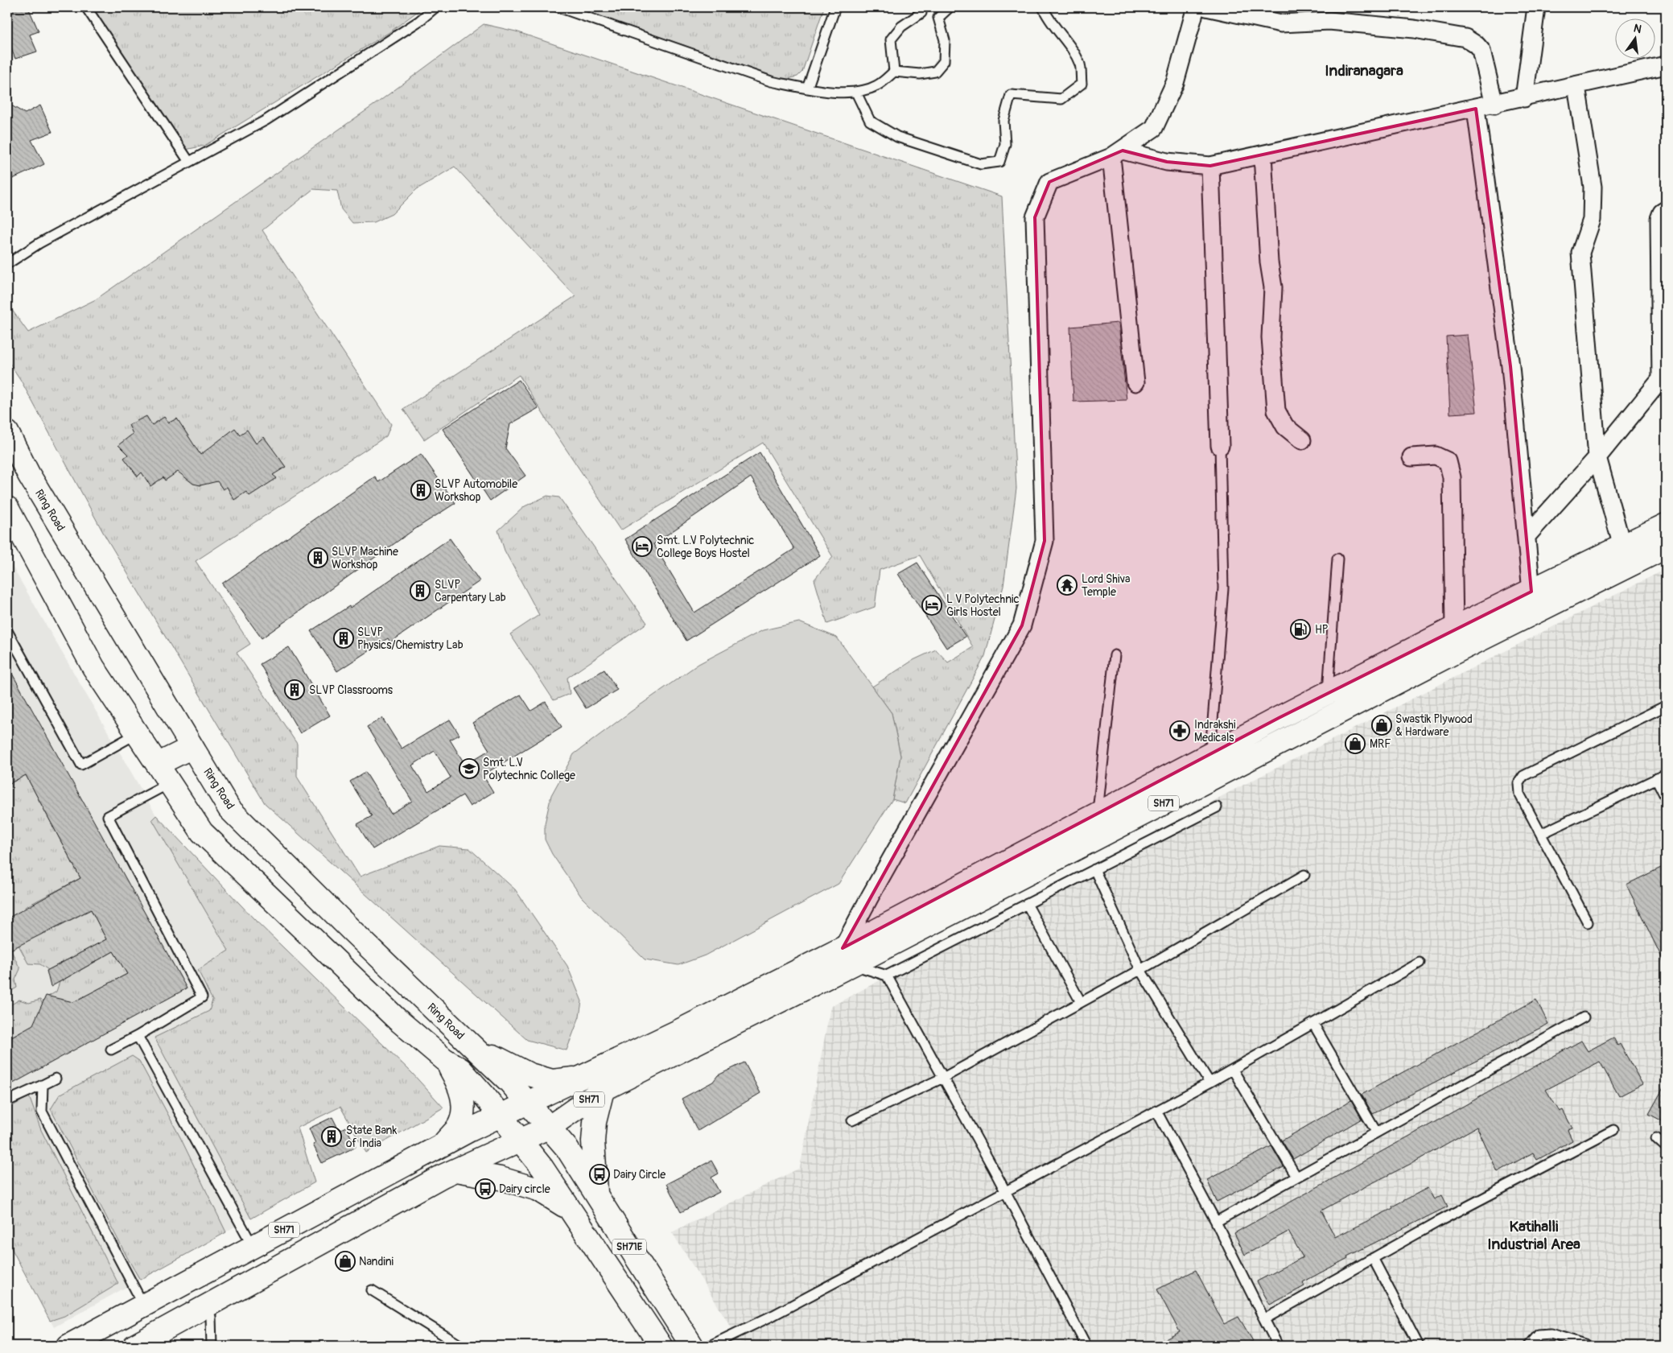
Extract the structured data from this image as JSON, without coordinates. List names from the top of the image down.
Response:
{
  "streets": {
    "main road": ["Ring Road", "SH71", "SH71E"]
  },
  "crossings": [
    ["Ring Road", "SH71"],
    ["Ring Road", "SH71E"],
    ["SH71", "SH71E"]
  ],
  "districts": ["Indiranagara", "Katihalli Industrial Area"],
  "places": {
    "building": [
      "SLVP Automobile Workshop",
      "SLVP Machine Workshop",
      "SLVP Carpentary Lab",
      "SLVP Physics/Chemistry Lab",
      "SLVP Classrooms",
      "State Bank of India"
    ],
    "hotel": ["Smt. L.V Polytechnic College Boys Hostel", "L V Polytechnic Girls Hostel"],
    "temple": ["Lord Shiva Temple"],
    "fuel station": ["HP"],
    "shop": ["Swastik Plywood & Hardware", "MRF", "Nandini"],
    "pharmacy": ["Indrakshi Medicals"],
    "school or university": ["Smt. L.V Polytechnic College"],
    "bus stop": ["Dairy Circle", "Dairy circle"]
  },
  "north": "top"
}
